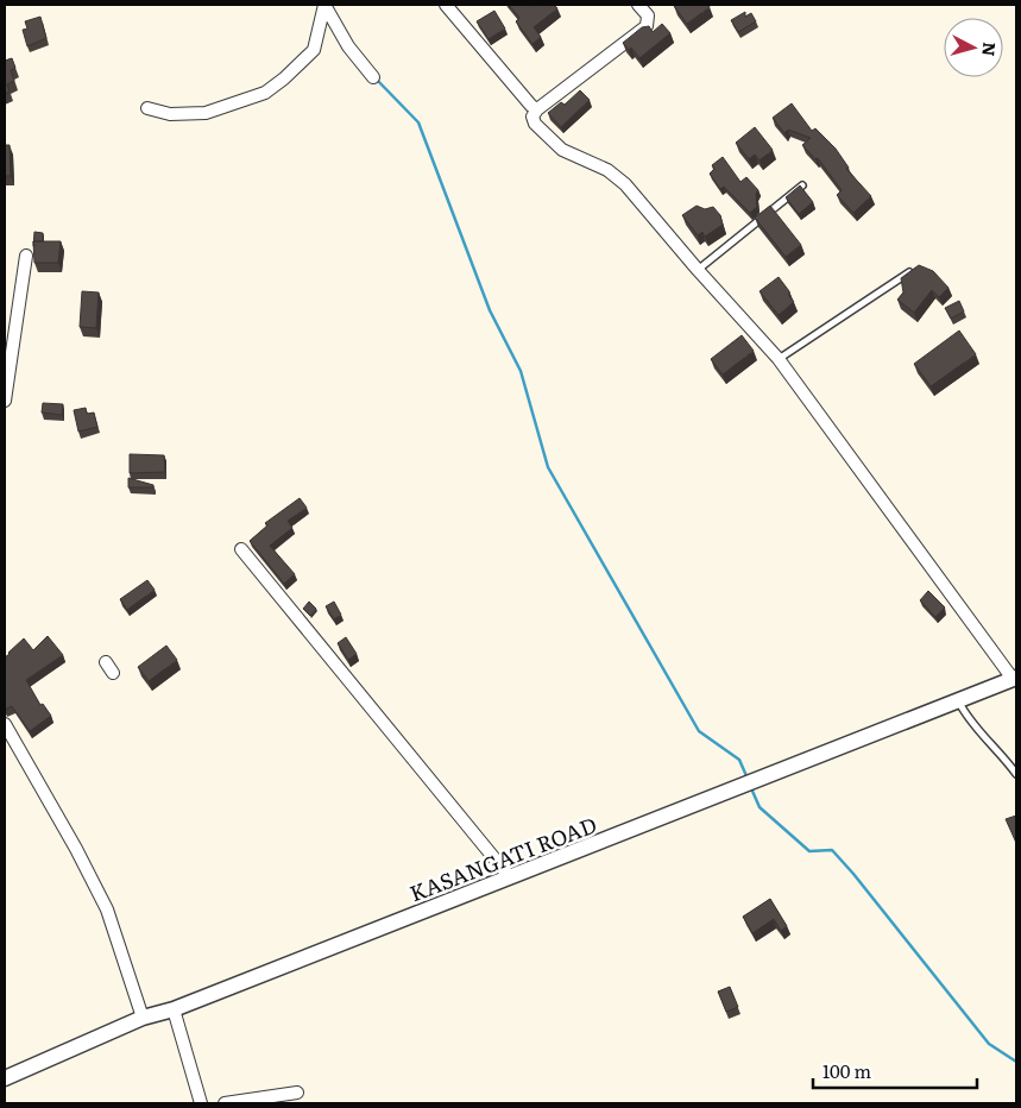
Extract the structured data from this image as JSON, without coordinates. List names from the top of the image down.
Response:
{
  "streets": {
    "street": ["KASANGATI ROAD"]
  },
  "scale_bar": "100 m",
  "north": "right"
}
